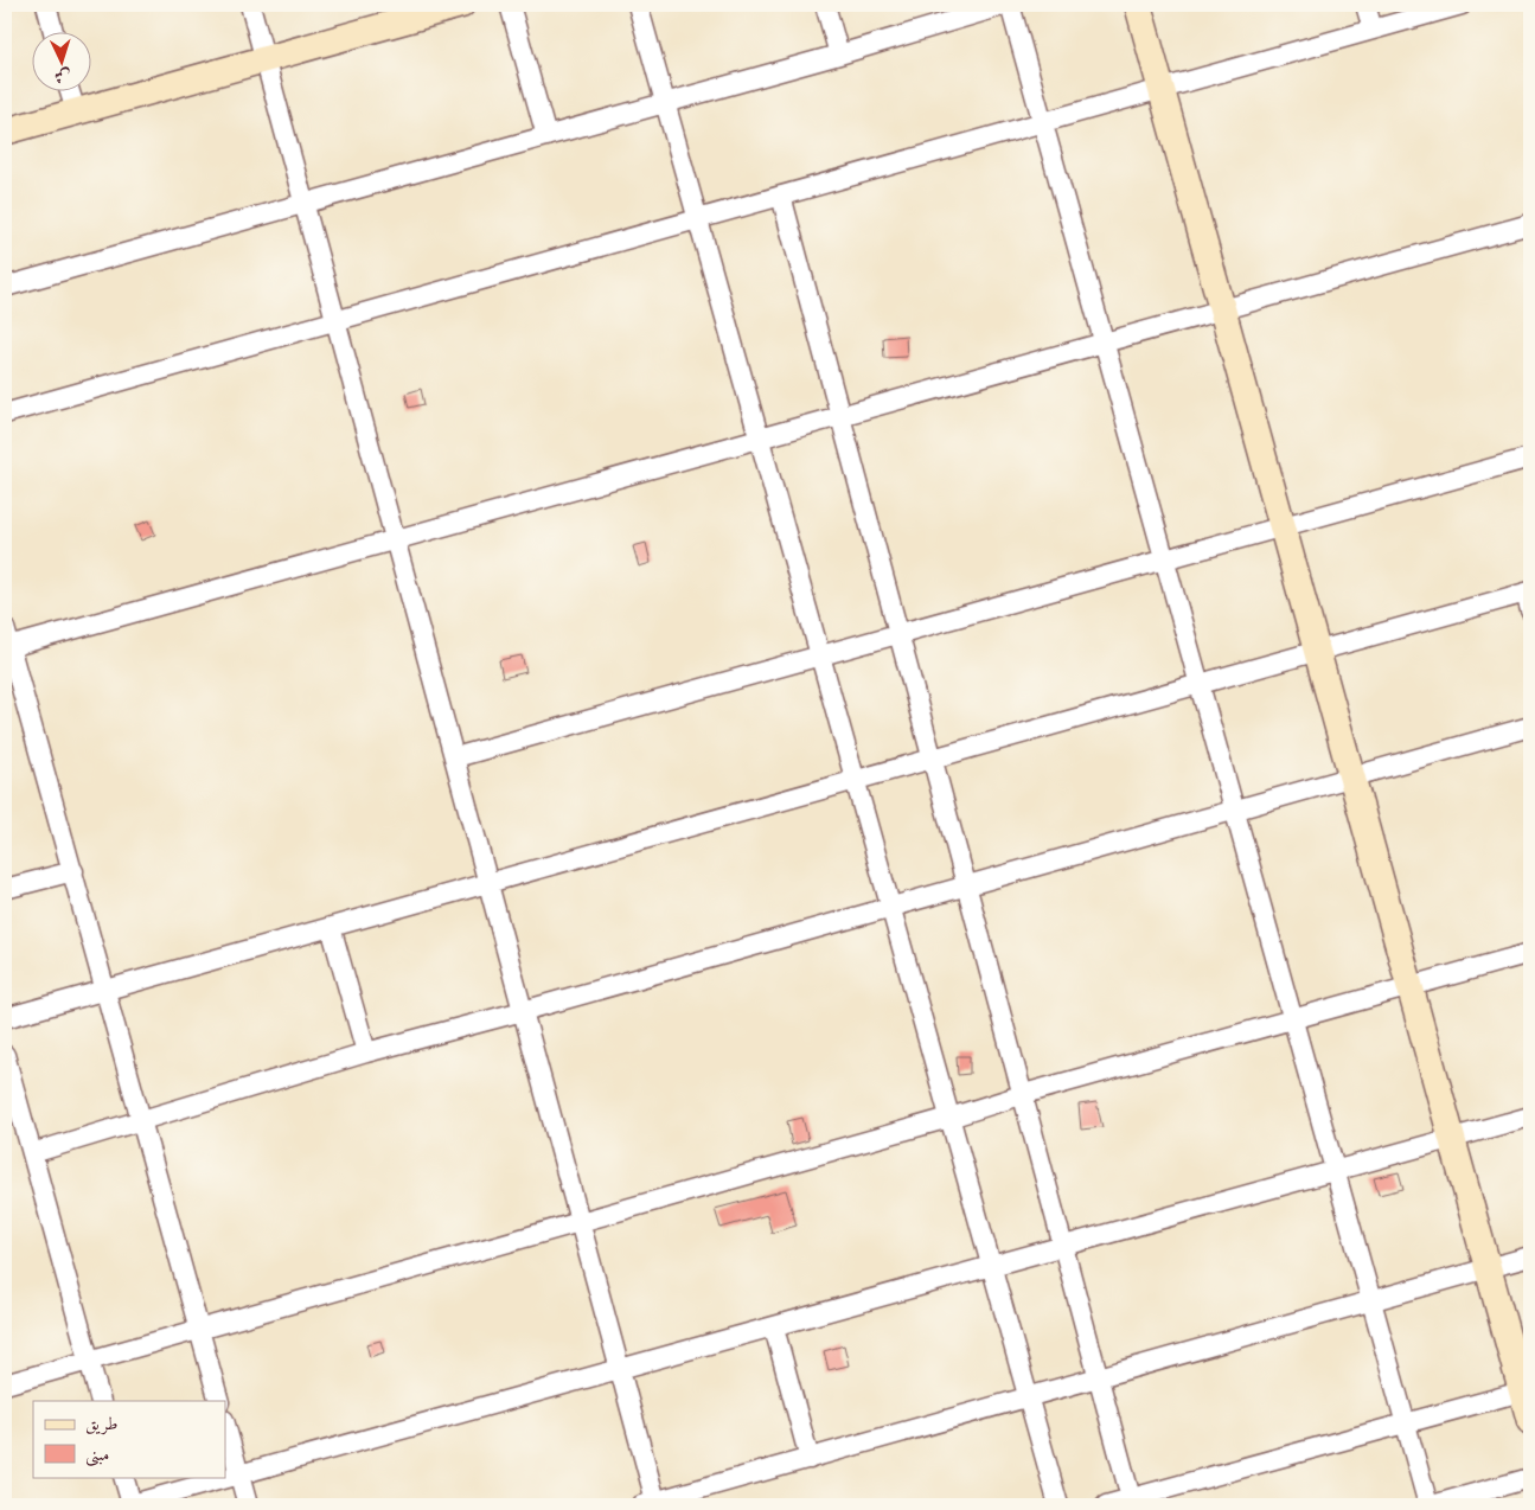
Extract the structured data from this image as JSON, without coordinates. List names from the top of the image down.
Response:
{
  "legend": ["طريق", "مبنى"],
  "north": "bottom"
}
